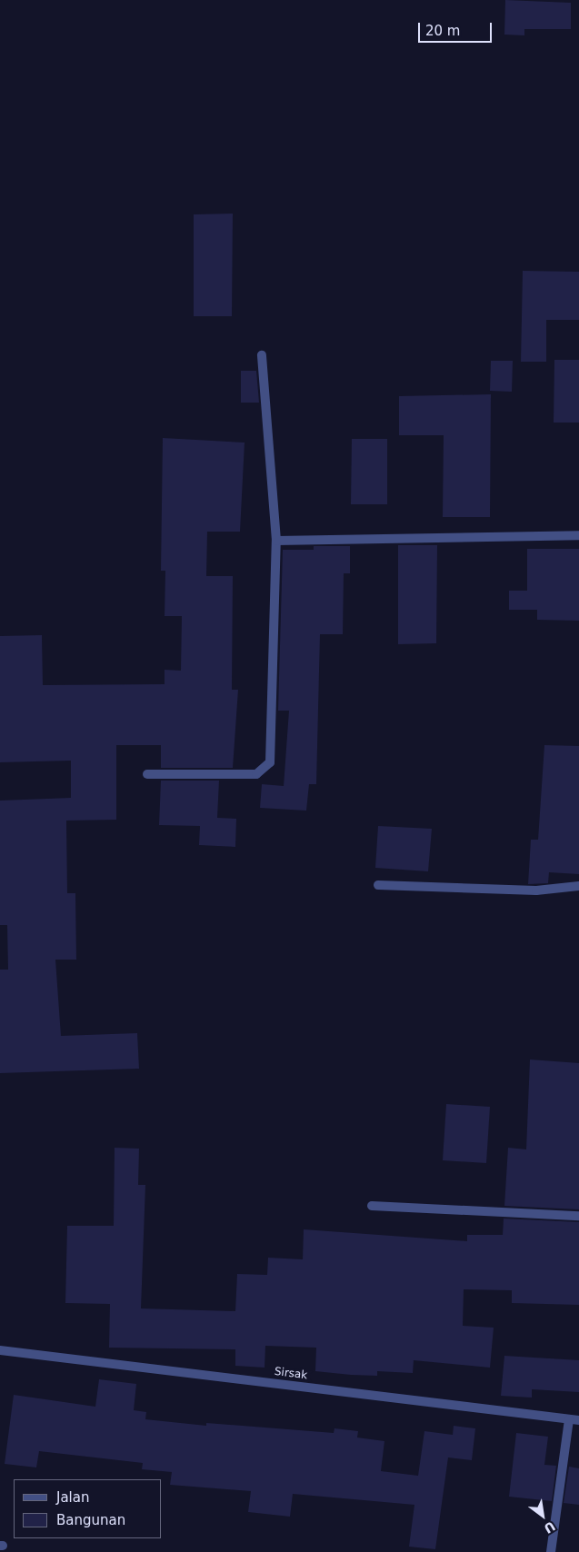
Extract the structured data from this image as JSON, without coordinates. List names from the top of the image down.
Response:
{
  "streets": {
    "street": ["Sirsak"]
  },
  "legend": ["Jalan", "Bangunan"],
  "scale_bar": "20 m",
  "north": "bottom right"
}
